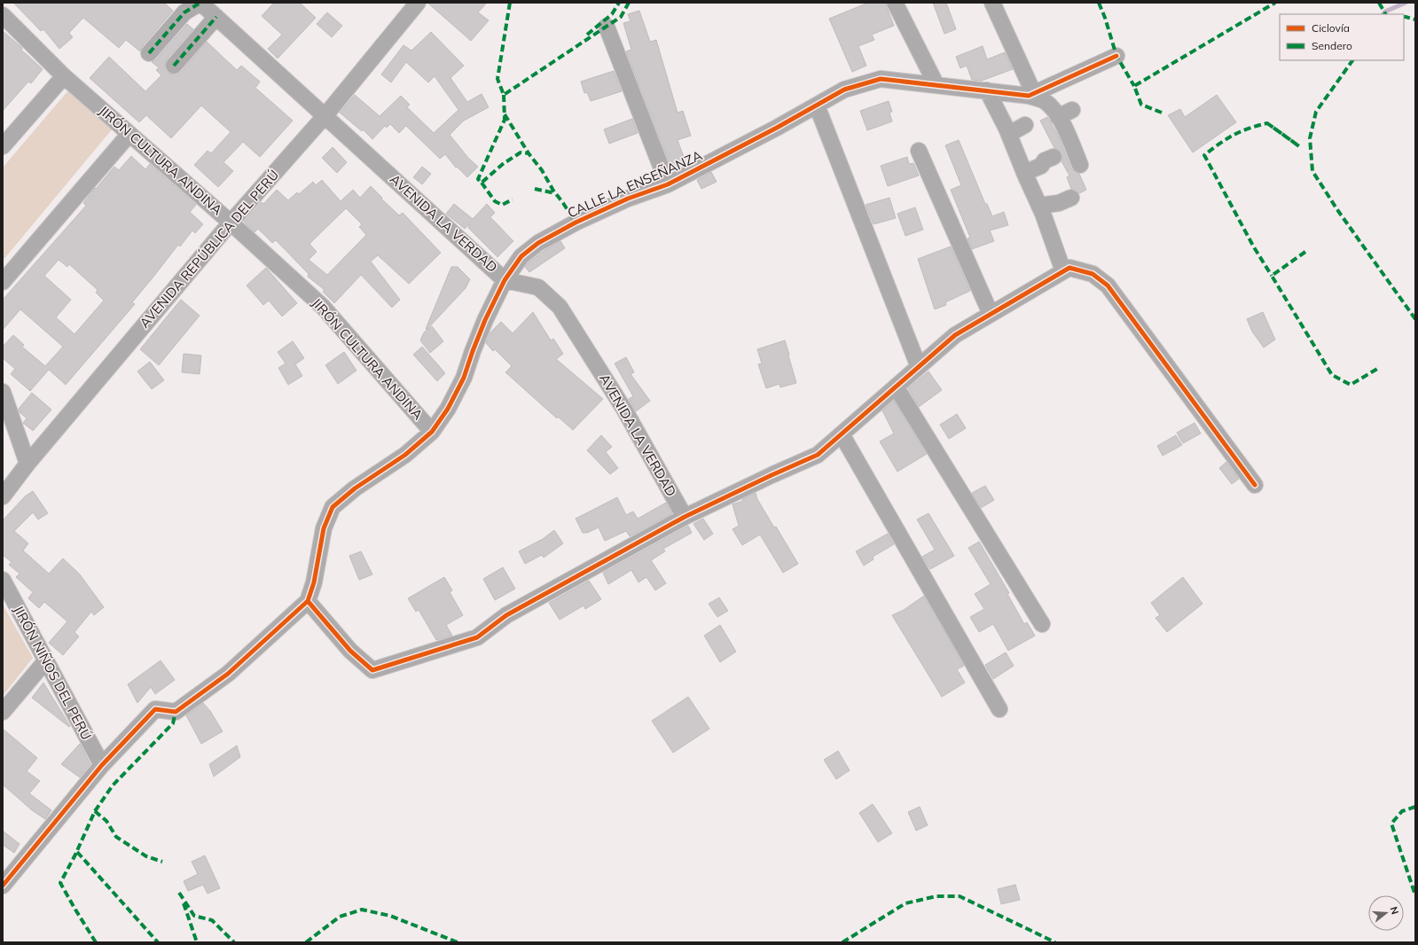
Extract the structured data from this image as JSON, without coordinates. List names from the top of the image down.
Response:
{
  "streets": {
    "street": [
      "JIRÓN CULTURA ANDINA",
      "CALLE LA ENSEÑANZA",
      "AVENIDA LA VERDAD",
      "AVENIDA REPÚBLICA DEL PERÚ",
      "JIRÓN NIÑOS DEL PERÚ"
    ]
  },
  "crossings": [
    ["JIRÓN CULTURA ANDINA", "CALLE LA ENSEÑANZA"],
    ["JIRÓN CULTURA ANDINA", "AVENIDA REPÚBLICA DEL PERÚ"],
    ["CALLE LA ENSEÑANZA", "AVENIDA LA VERDAD"],
    ["CALLE LA ENSEÑANZA", "JIRÓN NIÑOS DEL PERÚ"],
    ["AVENIDA LA VERDAD", "AVENIDA REPÚBLICA DEL PERÚ"]
  ],
  "legend": ["Ciclovía", "Sendero"],
  "north": "right"
}
